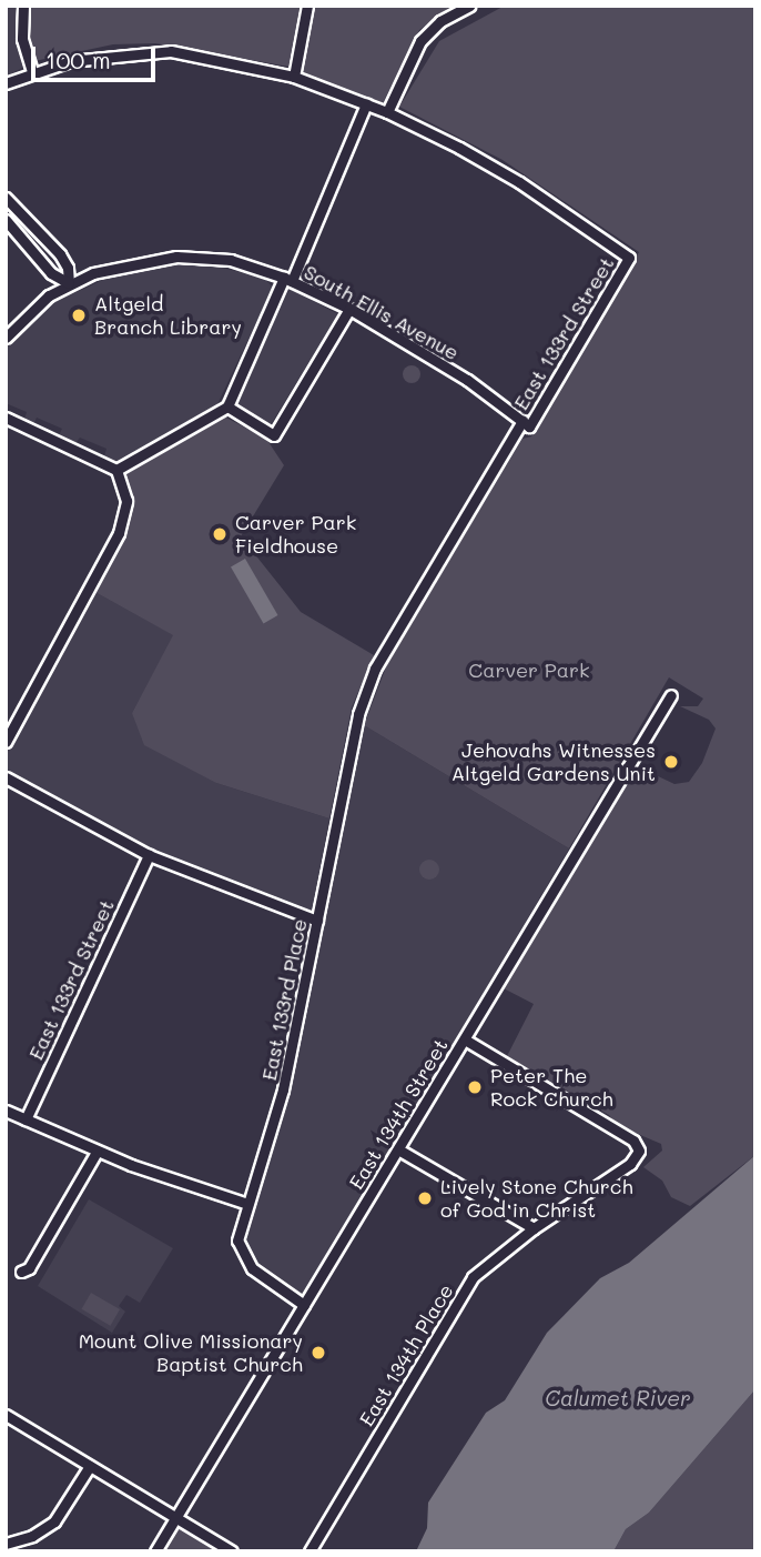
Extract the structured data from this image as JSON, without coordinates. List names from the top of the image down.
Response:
{
  "streets": {
    "street": [
      "South Ellis Avenue",
      "East 133rd Street",
      "East 133rd Place",
      "East 134th Street",
      "East 134th Place"
    ]
  },
  "crossings": [
    ["South Ellis Avenue", "East 133rd Street"],
    ["East 133rd Street", "East 133rd Place"],
    ["East 133rd Place", "East 134th Street"],
    ["East 134th Street", "East 134th Place"]
  ],
  "water": ["Calumet River"],
  "parks": ["Carver Park"],
  "places": [
    "Altgeld Branch Library",
    "Carver Park Fieldhouse",
    "Jehovahs Witnesses Altgeld Gardens Unit",
    "Peter The Rock Church",
    "Lively Stone Church of God in Christ",
    "Mount Olive Missionary Baptist Church"
  ],
  "scale_bar": "100 m"
}
